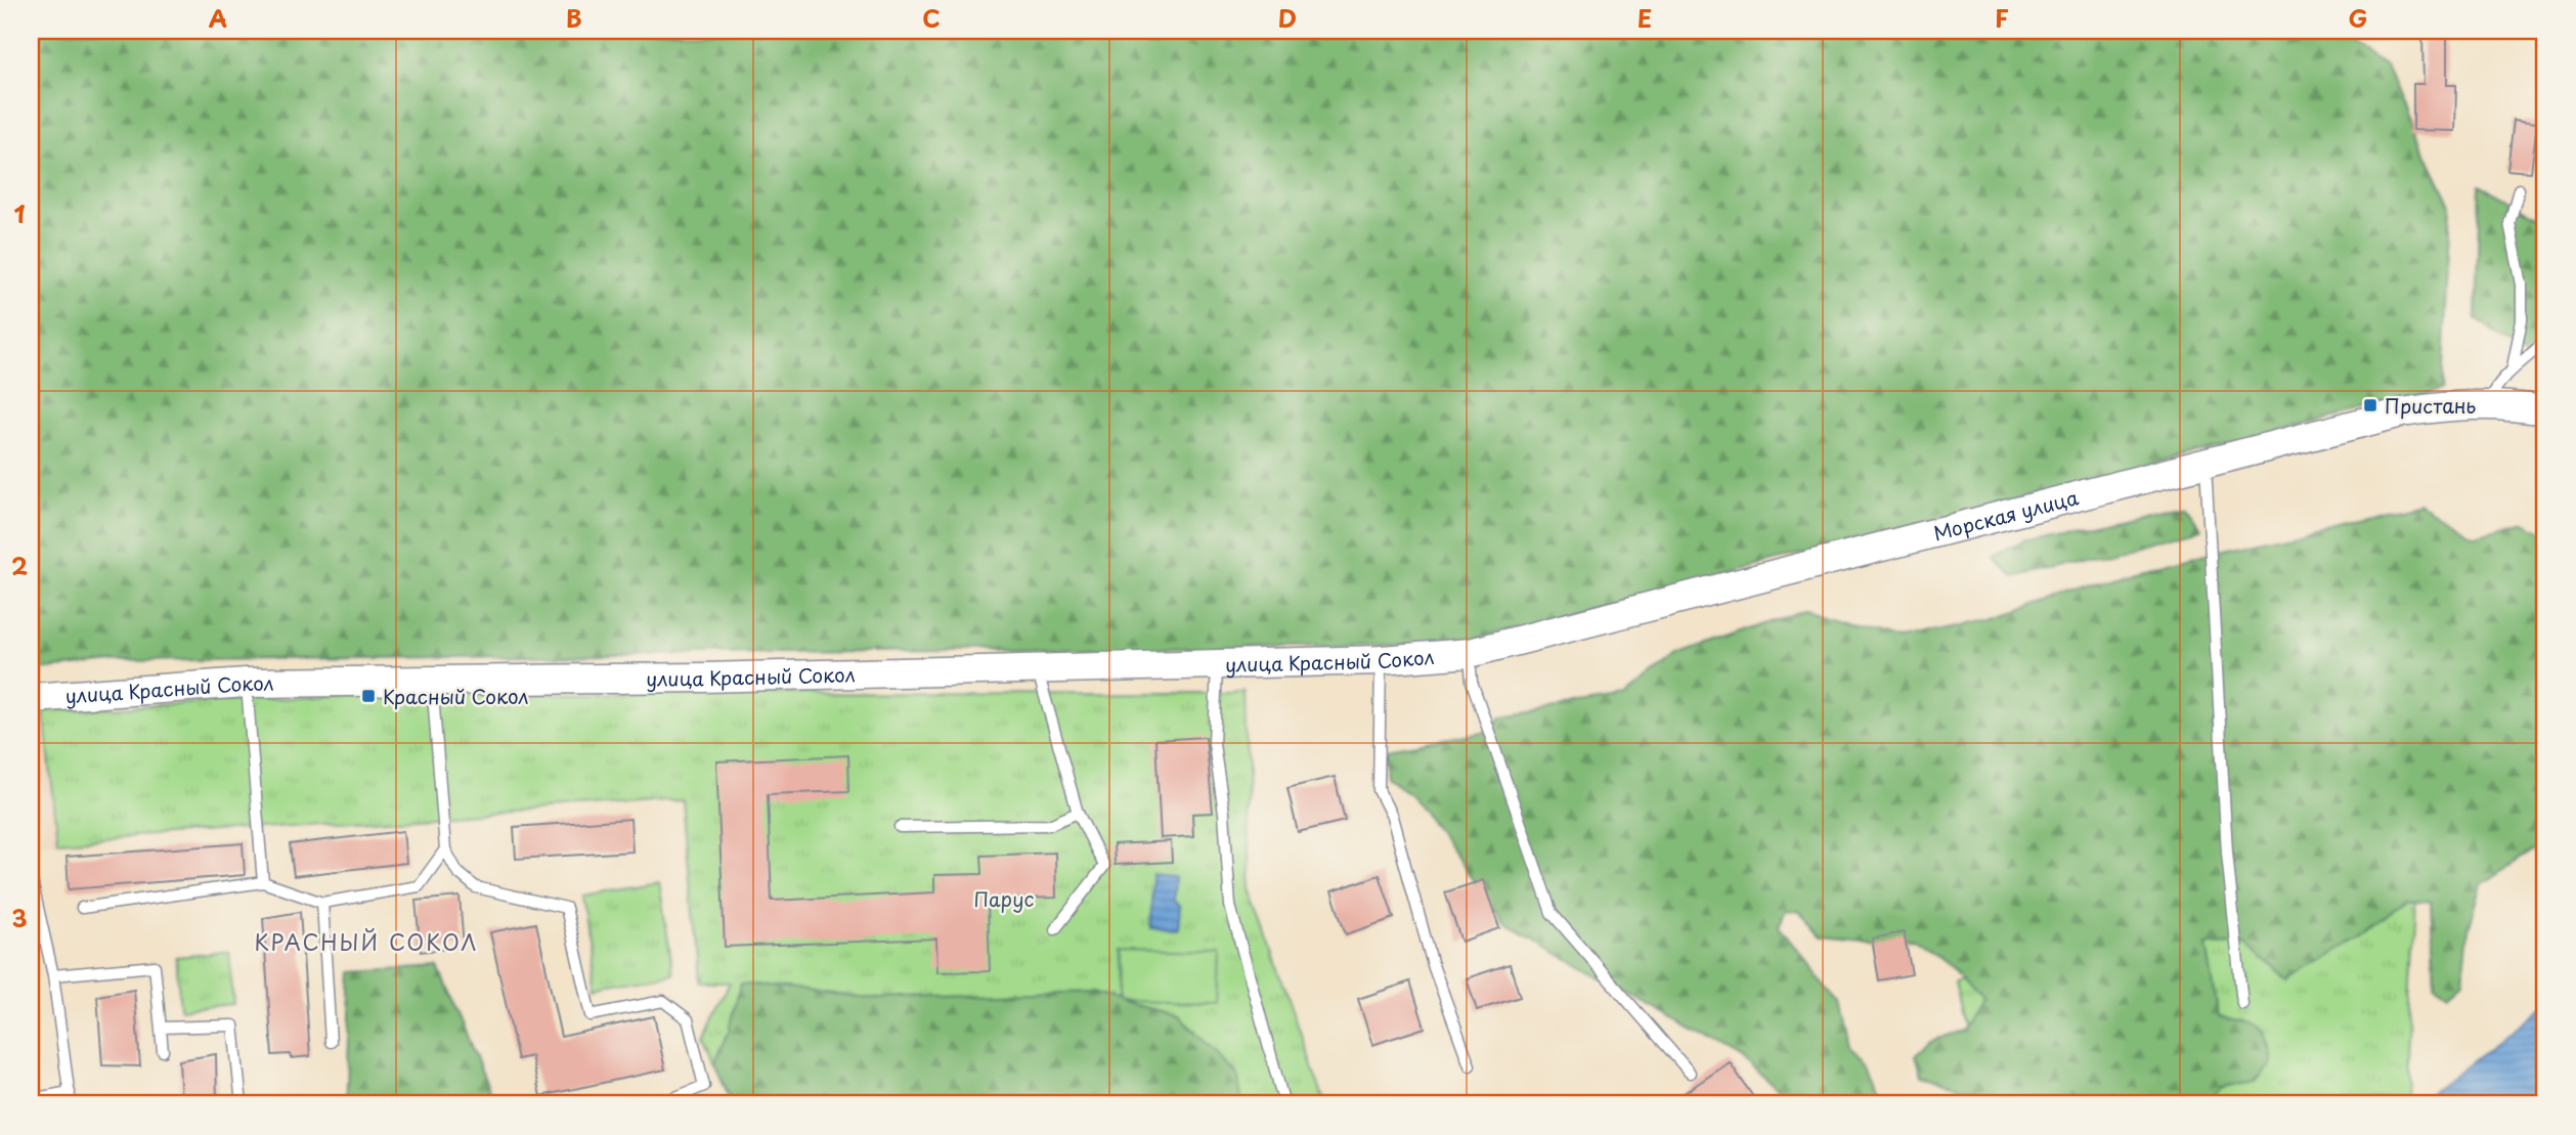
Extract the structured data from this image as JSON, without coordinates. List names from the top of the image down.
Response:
{
  "streets": {
    "street": ["Морская улица", "улица Красный Сокол"]
  },
  "crossings": [
    ["Морская улица", "улица Красный Сокол"]
  ],
  "districts": ["КРАСНЫЙ СОКОЛ"],
  "parks": ["Парус"],
  "places": {
    "transit": ["Пристань", "Красный Сокол"]
  },
  "grid": {
    "columns": [
      "A",
      "B",
      "C",
      "D",
      "E",
      "F",
      "G"
    ],
    "rows": ["1", "2", "3"]
  }
}
